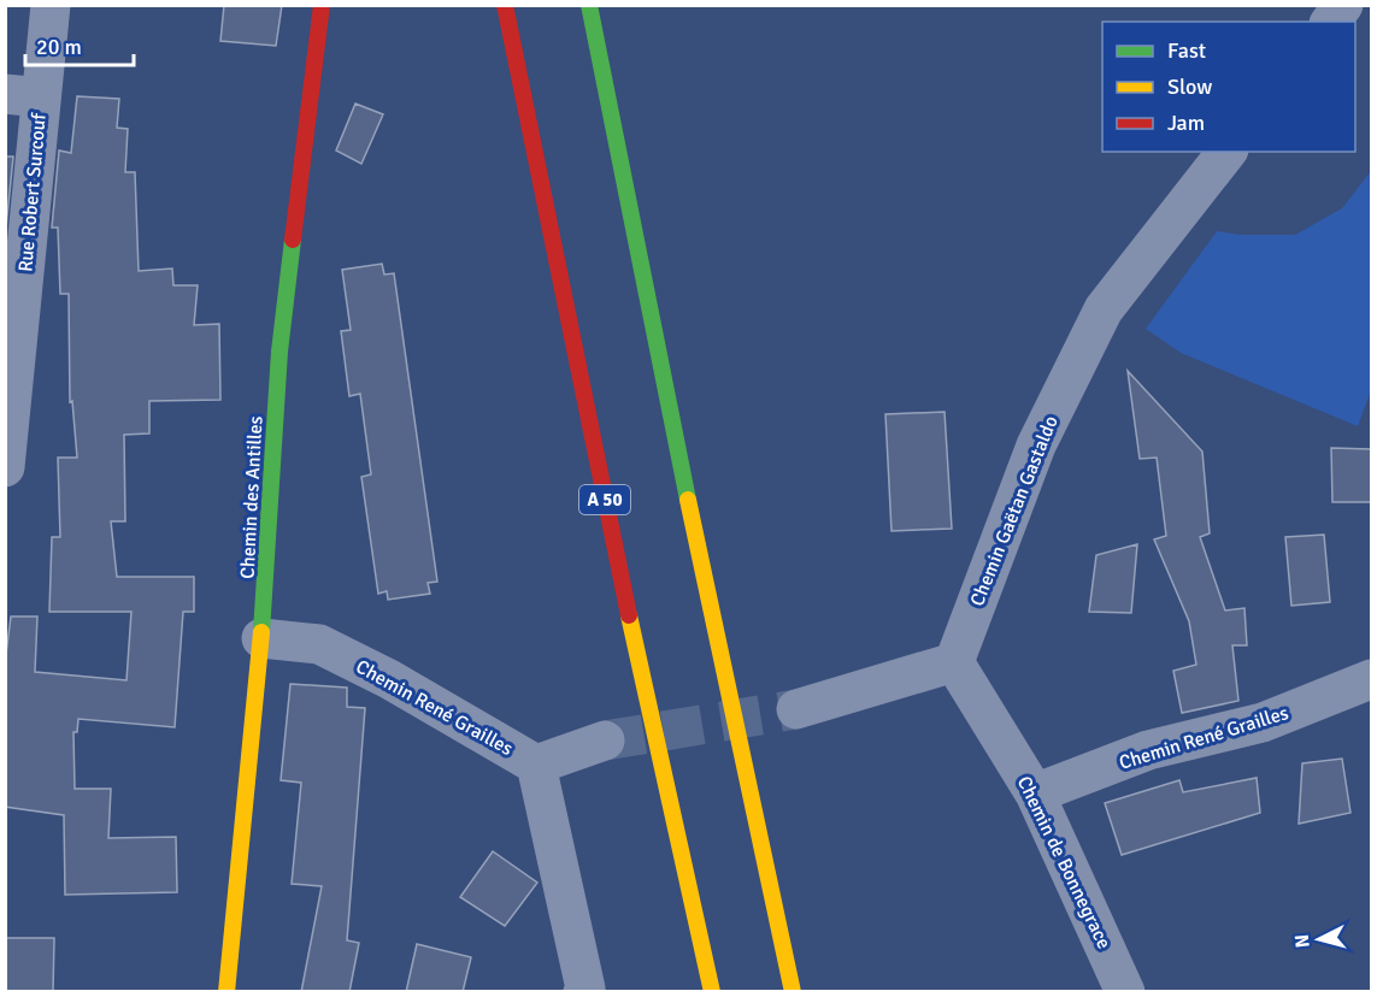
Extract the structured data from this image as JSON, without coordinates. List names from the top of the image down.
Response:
{
  "streets": {
    "main road": ["Chemin des Antilles", "A 50"],
    "street": [
      "Rue Robert Surcouf",
      "Chemin Gaëtan Gastaldo",
      "Chemin René Grailles",
      "Chemin de Bonnegrace"
    ]
  },
  "crossings": [
    ["Chemin des Antilles", "Chemin René Grailles"],
    ["Chemin Gaëtan Gastaldo", "Chemin de Bonnegrace"],
    ["Chemin René Grailles", "Chemin de Bonnegrace"]
  ],
  "legend": ["Fast", "Slow", "Jam"],
  "scale_bar": "20 m",
  "north": "left"
}
